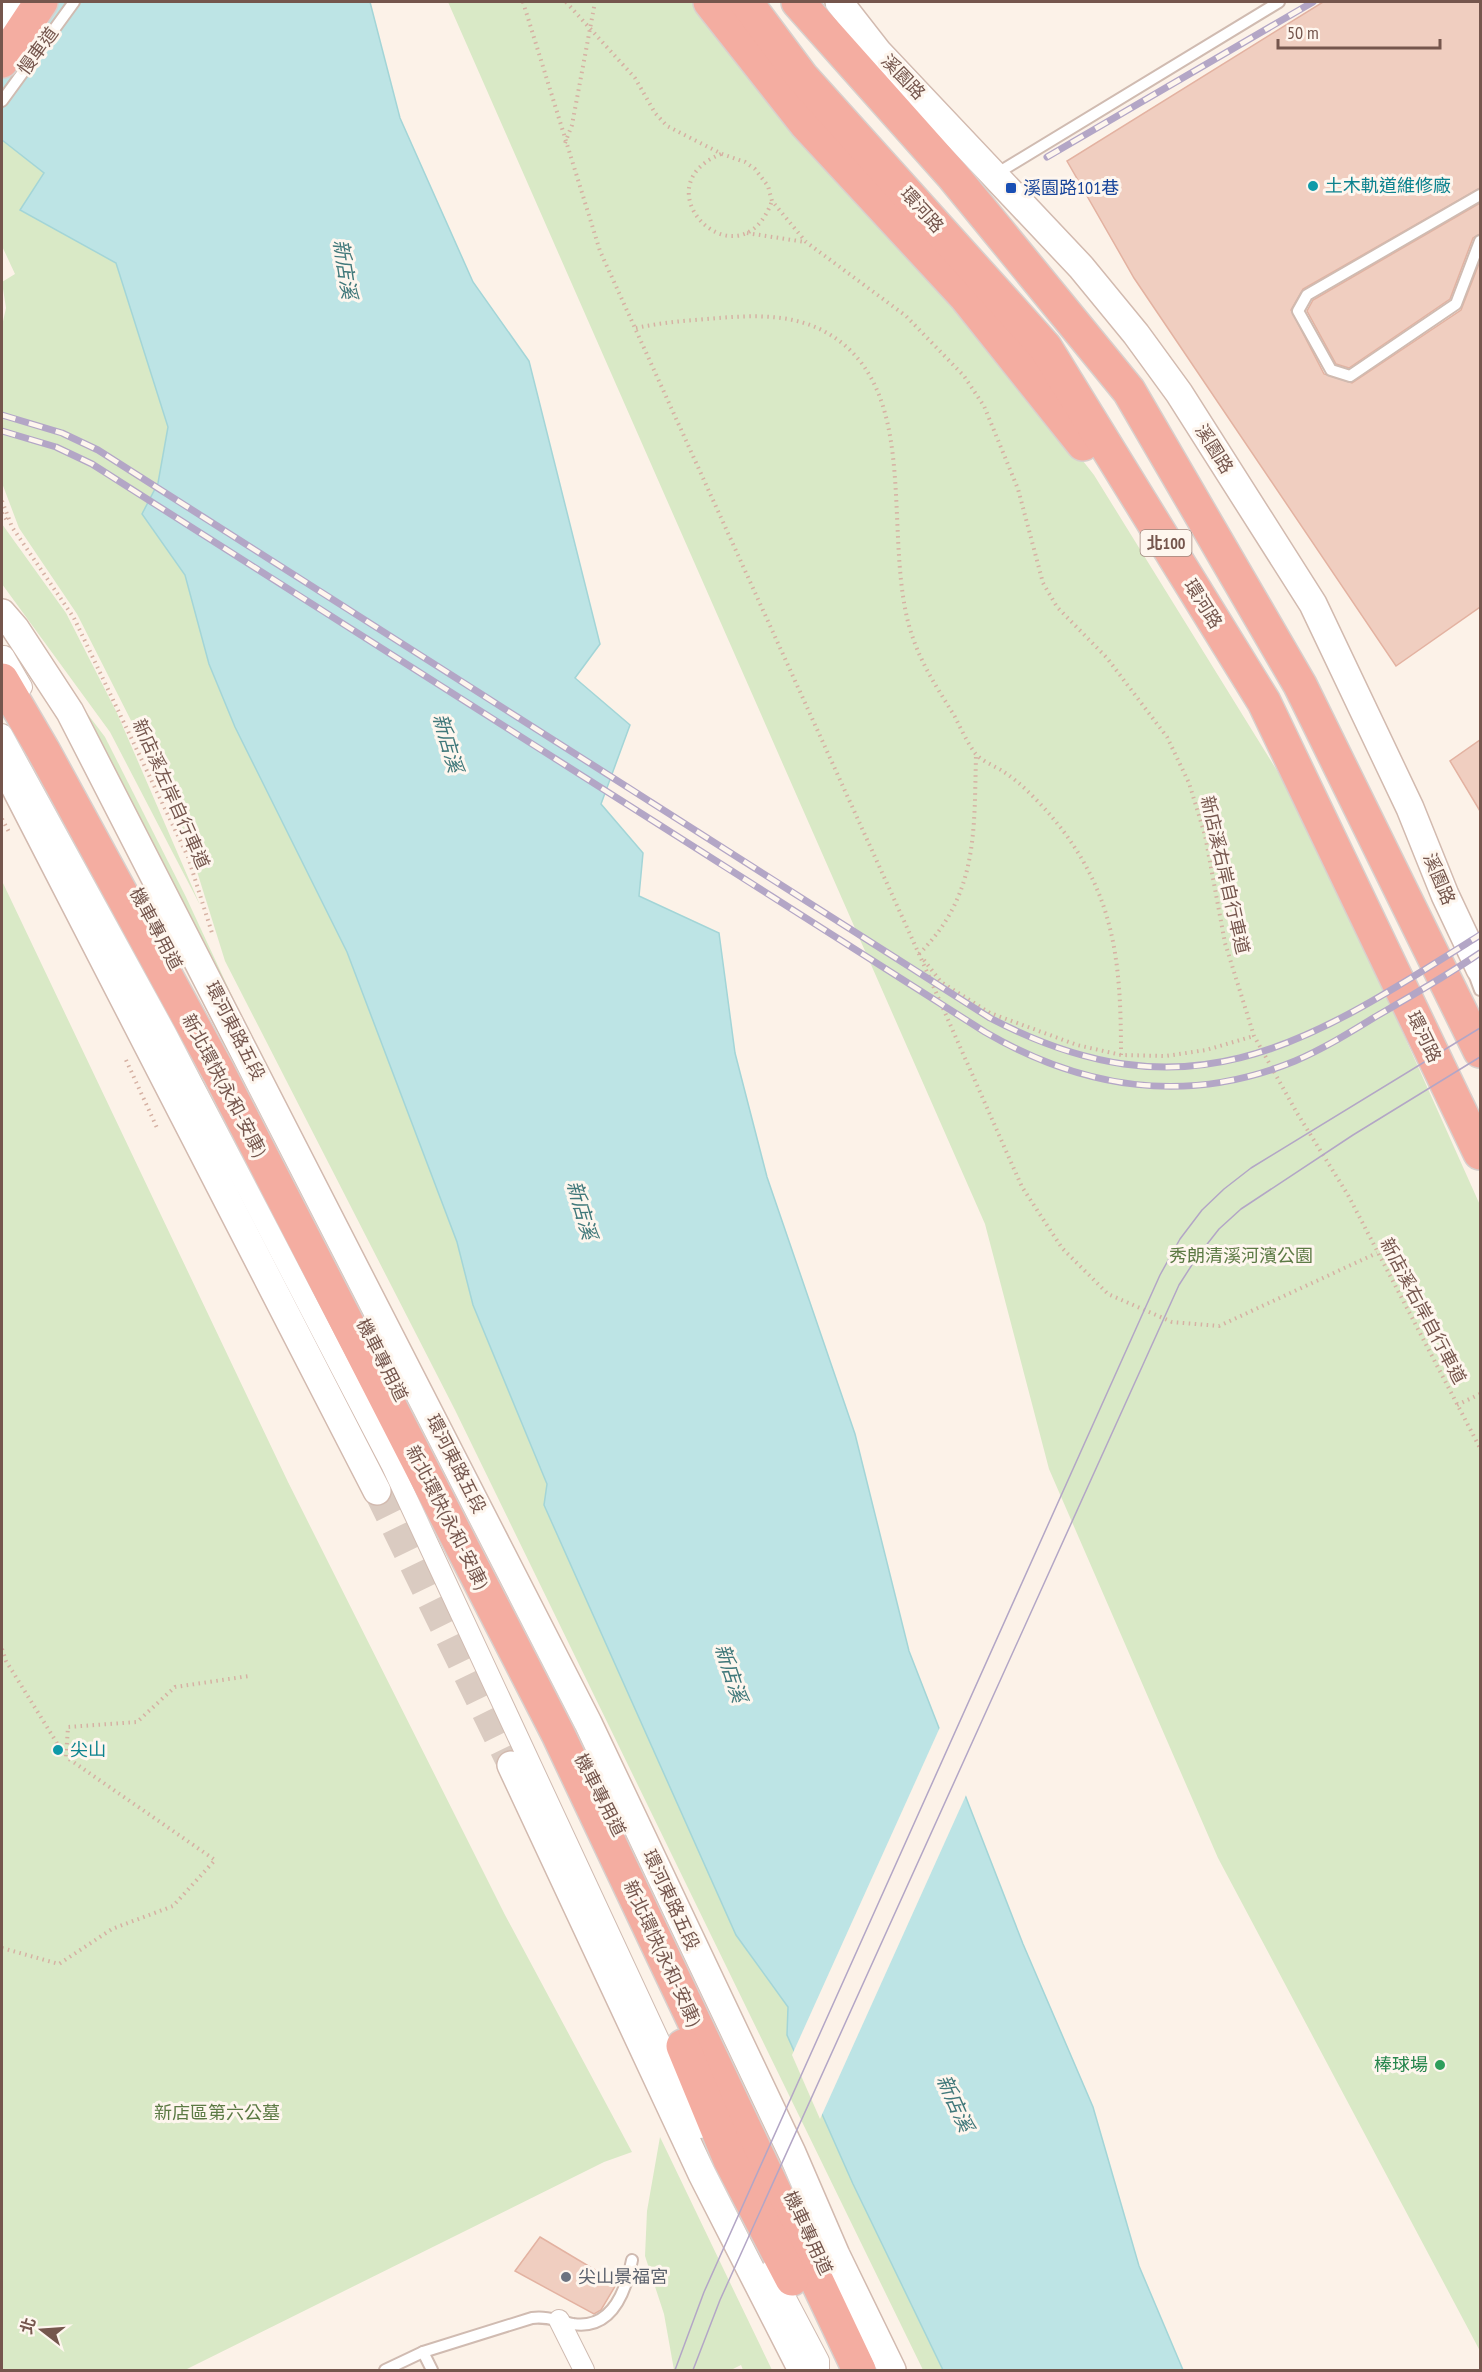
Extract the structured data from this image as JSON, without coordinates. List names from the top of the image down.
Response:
{
  "streets": {
    "highway": ["環河路", "北100", "新北環快(永和-安康)"],
    "main road": ["溪園路", "環河東路五段"],
    "street": ["機車專用道"],
    "lane": ["慢車道"],
    "path": ["新店溪左岸自行車道", "新店溪右岸自行車道"]
  },
  "crossings": [
    ["機車專用道", "新北環快(永和-安康)"]
  ],
  "water": ["新店溪"],
  "parks": ["秀朗清溪河濱公園", "新店區第六公墓"],
  "places": {
    "other": [
      "土木軌道維修廠",
      "尖山",
      "棒球場",
      "尖山景福宮"
    ],
    "transit": ["溪園路101巷"]
  },
  "scale_bar": "50 m",
  "north": "left"
}
